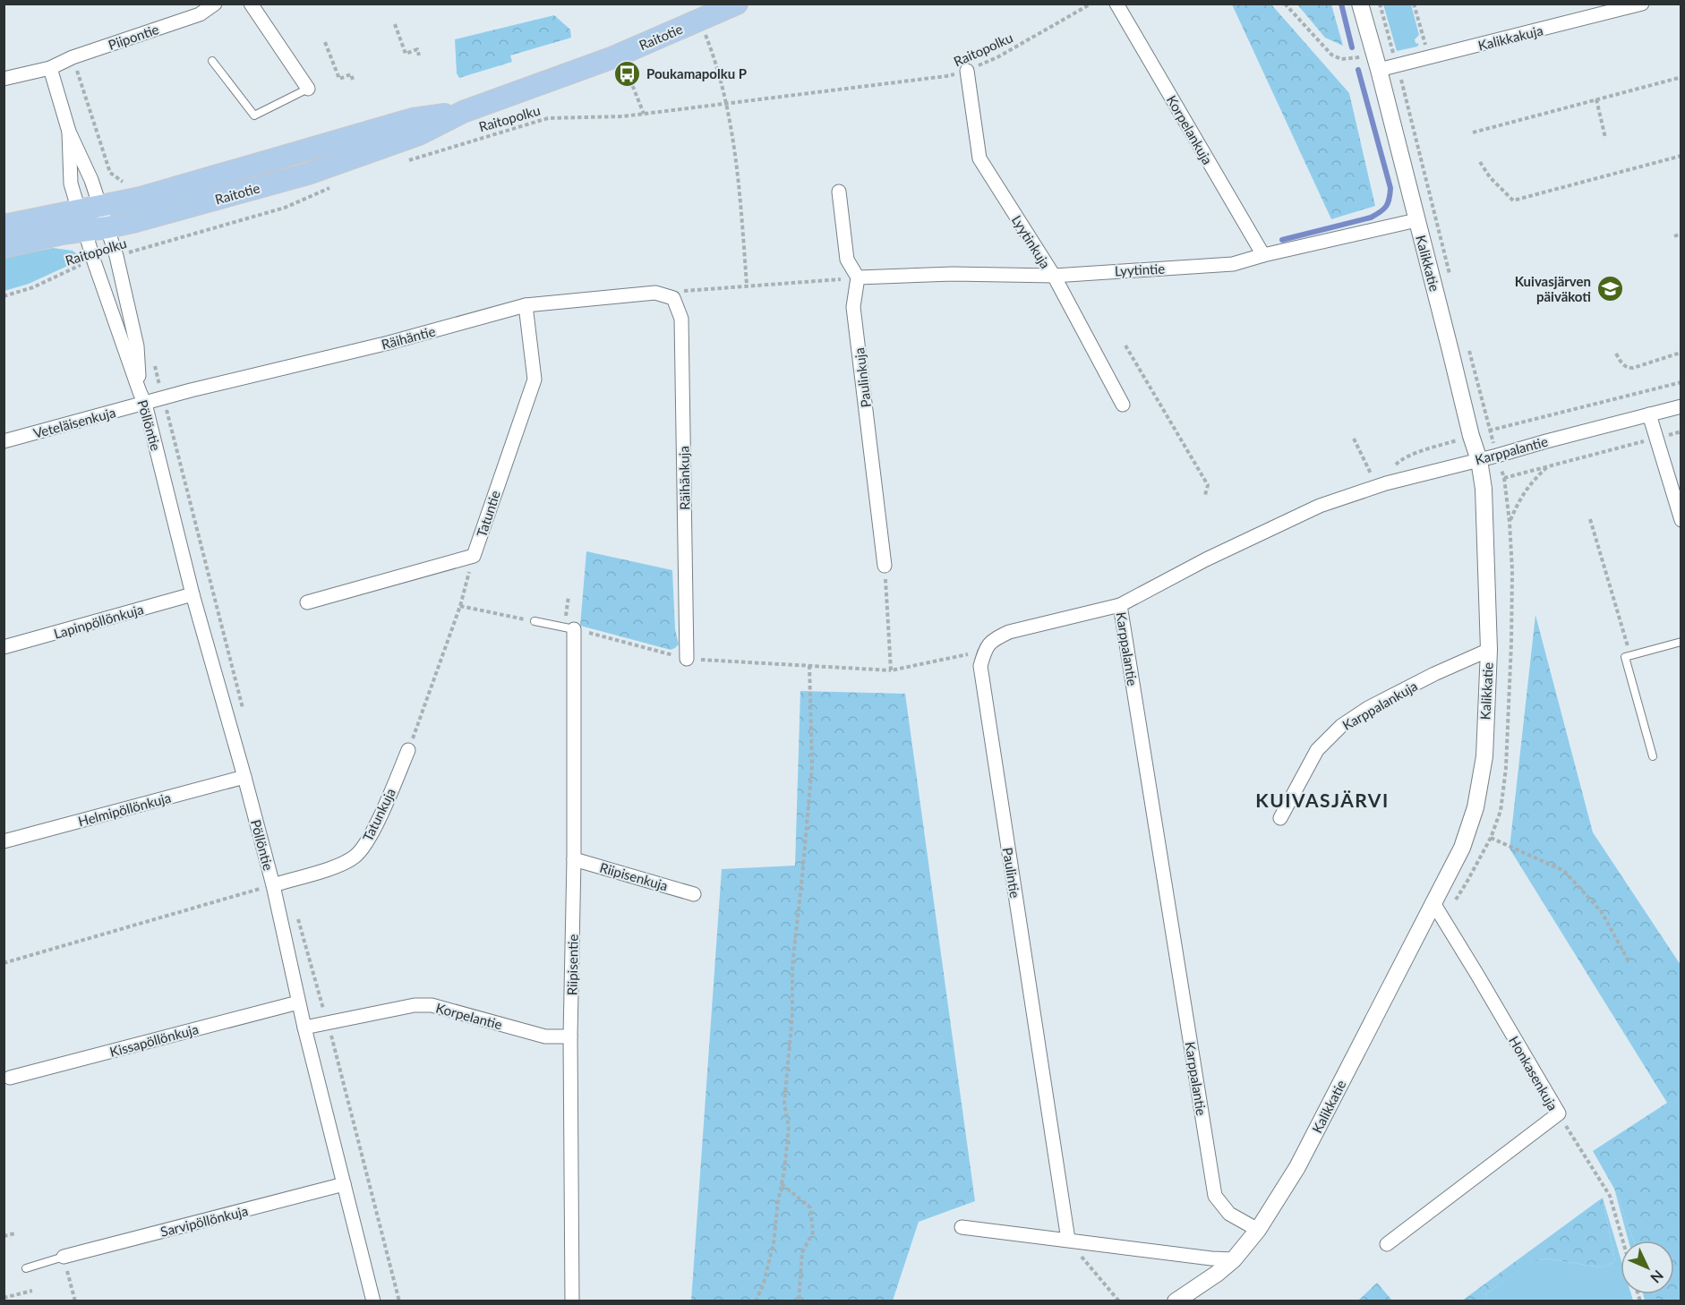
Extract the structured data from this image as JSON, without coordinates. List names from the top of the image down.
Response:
{
  "streets": {
    "main road": ["Raitotie"],
    "street": [
      "Piipontie",
      "Kalikkakuja",
      "Korpelankuja",
      "Lyytinkuja",
      "Kalikkatie",
      "Lyytintie",
      "Räihäntie",
      "Paulinkuja",
      "Veteläisenkuja",
      "Pöllöntie",
      "Karppalantie",
      "Räihänkuja",
      "Tatuntie",
      "Lapinpöllönkuja",
      "Karppalankuja",
      "Helmipöllönkuja",
      "Tatunkuja",
      "Paulintie",
      "Riipisenkuja",
      "Riipisentie",
      "Korpelantie",
      "Kissapöllönkuja",
      "Honkasenkuja",
      "Sarvipöllönkuja"
    ],
    "path": ["Raitopolku"]
  },
  "crossings": [
    ["Raitotie", "Pöllöntie"],
    ["Kalikkakuja", "Kalikkatie"],
    ["Raitopolku", "Lyytinkuja"],
    ["Raitopolku", "Pöllöntie"],
    ["Korpelankuja", "Lyytintie"],
    ["Lyytinkuja", "Lyytintie"],
    ["Kalikkatie", "Lyytintie"],
    ["Kalikkatie", "Karppalantie"],
    ["Kalikkatie", "Karppalankuja"],
    ["Kalikkatie", "Honkasenkuja"],
    ["Lyytintie", "Paulinkuja"],
    ["Räihäntie", "Veteläisenkuja"],
    ["Räihäntie", "Pöllöntie"],
    ["Räihäntie", "Räihänkuja"],
    ["Räihäntie", "Tatuntie"],
    ["Veteläisenkuja", "Pöllöntie"],
    ["Pöllöntie", "Lapinpöllönkuja"],
    ["Pöllöntie", "Helmipöllönkuja"],
    ["Pöllöntie", "Tatunkuja"],
    ["Pöllöntie", "Korpelantie"],
    ["Pöllöntie", "Kissapöllönkuja"],
    ["Pöllöntie", "Sarvipöllönkuja"],
    ["Riipisenkuja", "Riipisentie"],
    ["Riipisentie", "Korpelantie"]
  ],
  "districts": ["KUIVASJÄRVI"],
  "places": {
    "bus stop": ["Poukamapolku P"],
    "school or university": ["Kuivasjärven päiväkoti"]
  },
  "north": "bottom right"
}
